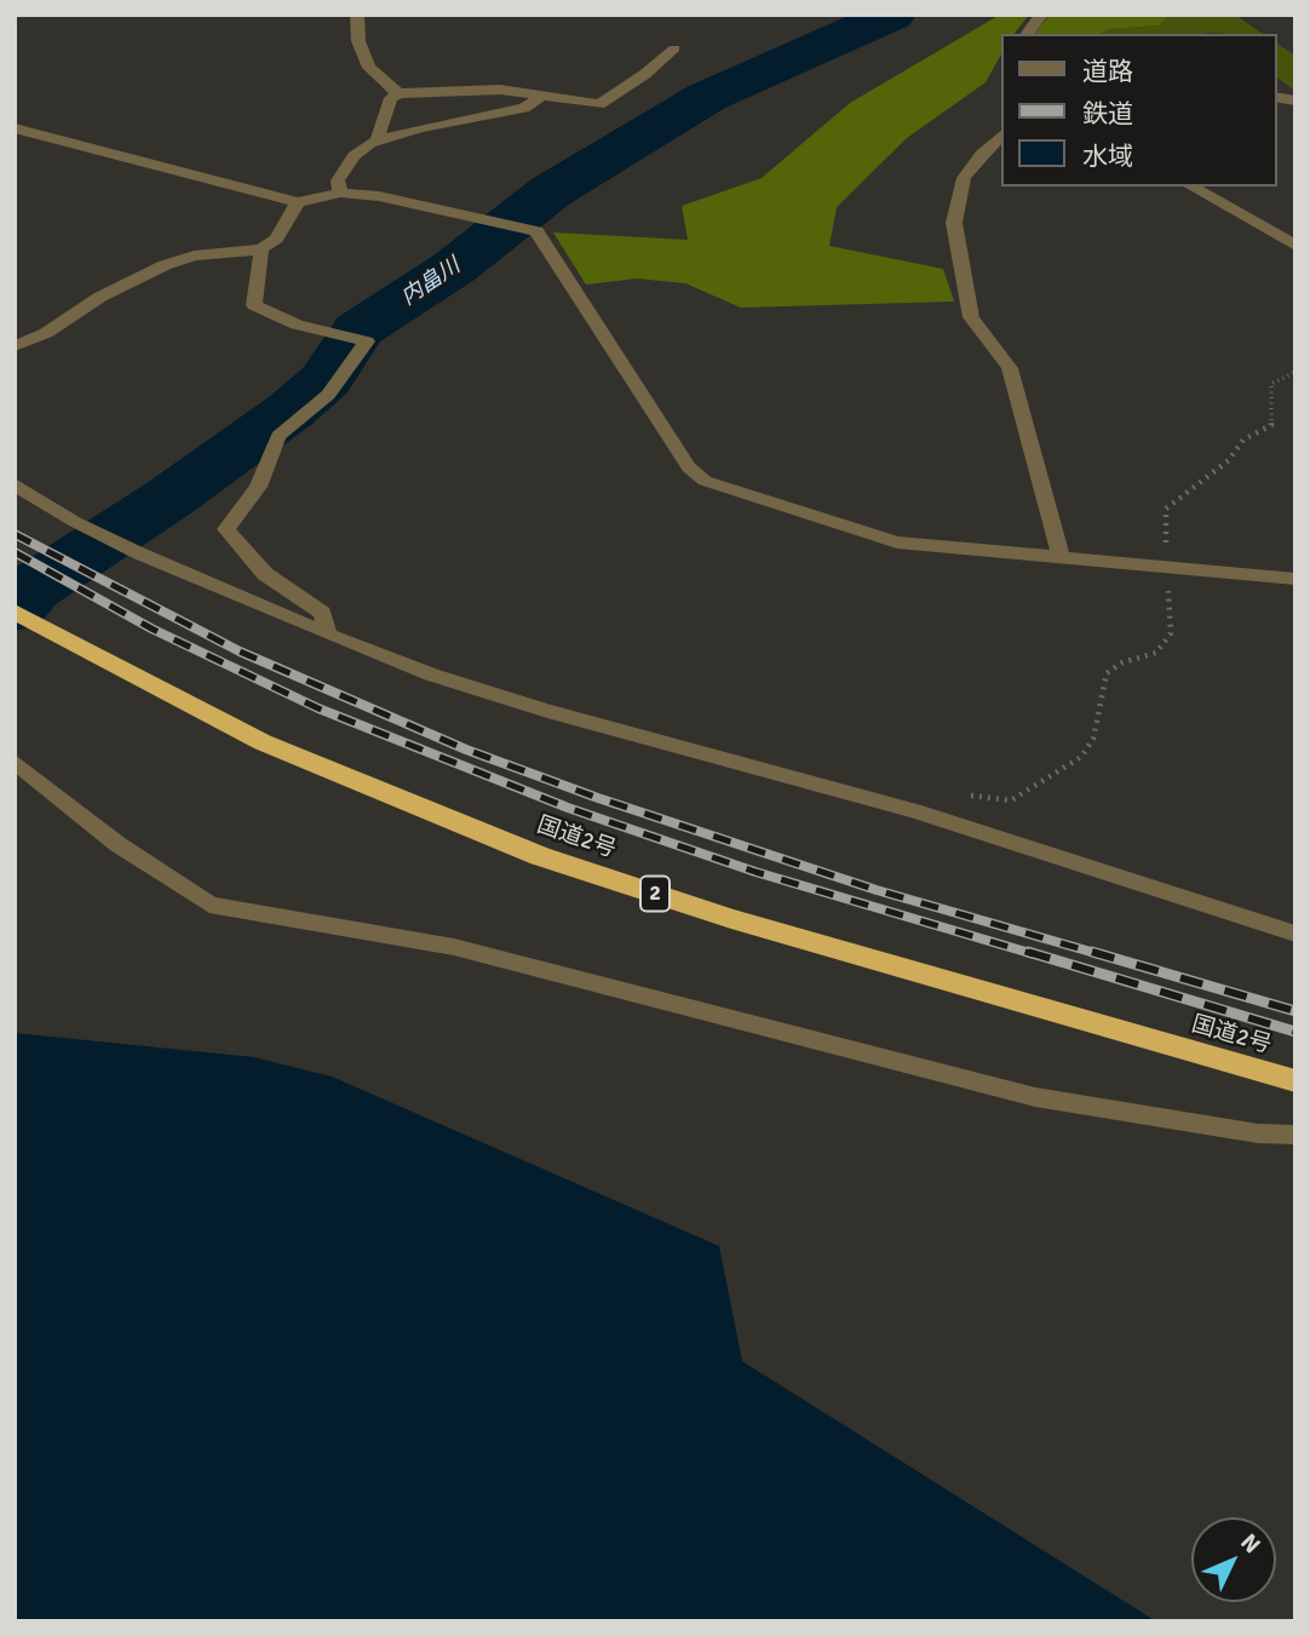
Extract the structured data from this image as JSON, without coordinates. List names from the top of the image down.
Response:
{
  "streets": {
    "highway": ["国道2号", "2"]
  },
  "water": ["内畠川"],
  "legend": ["道路", "鉄道", "水域"],
  "north": "top right"
}
